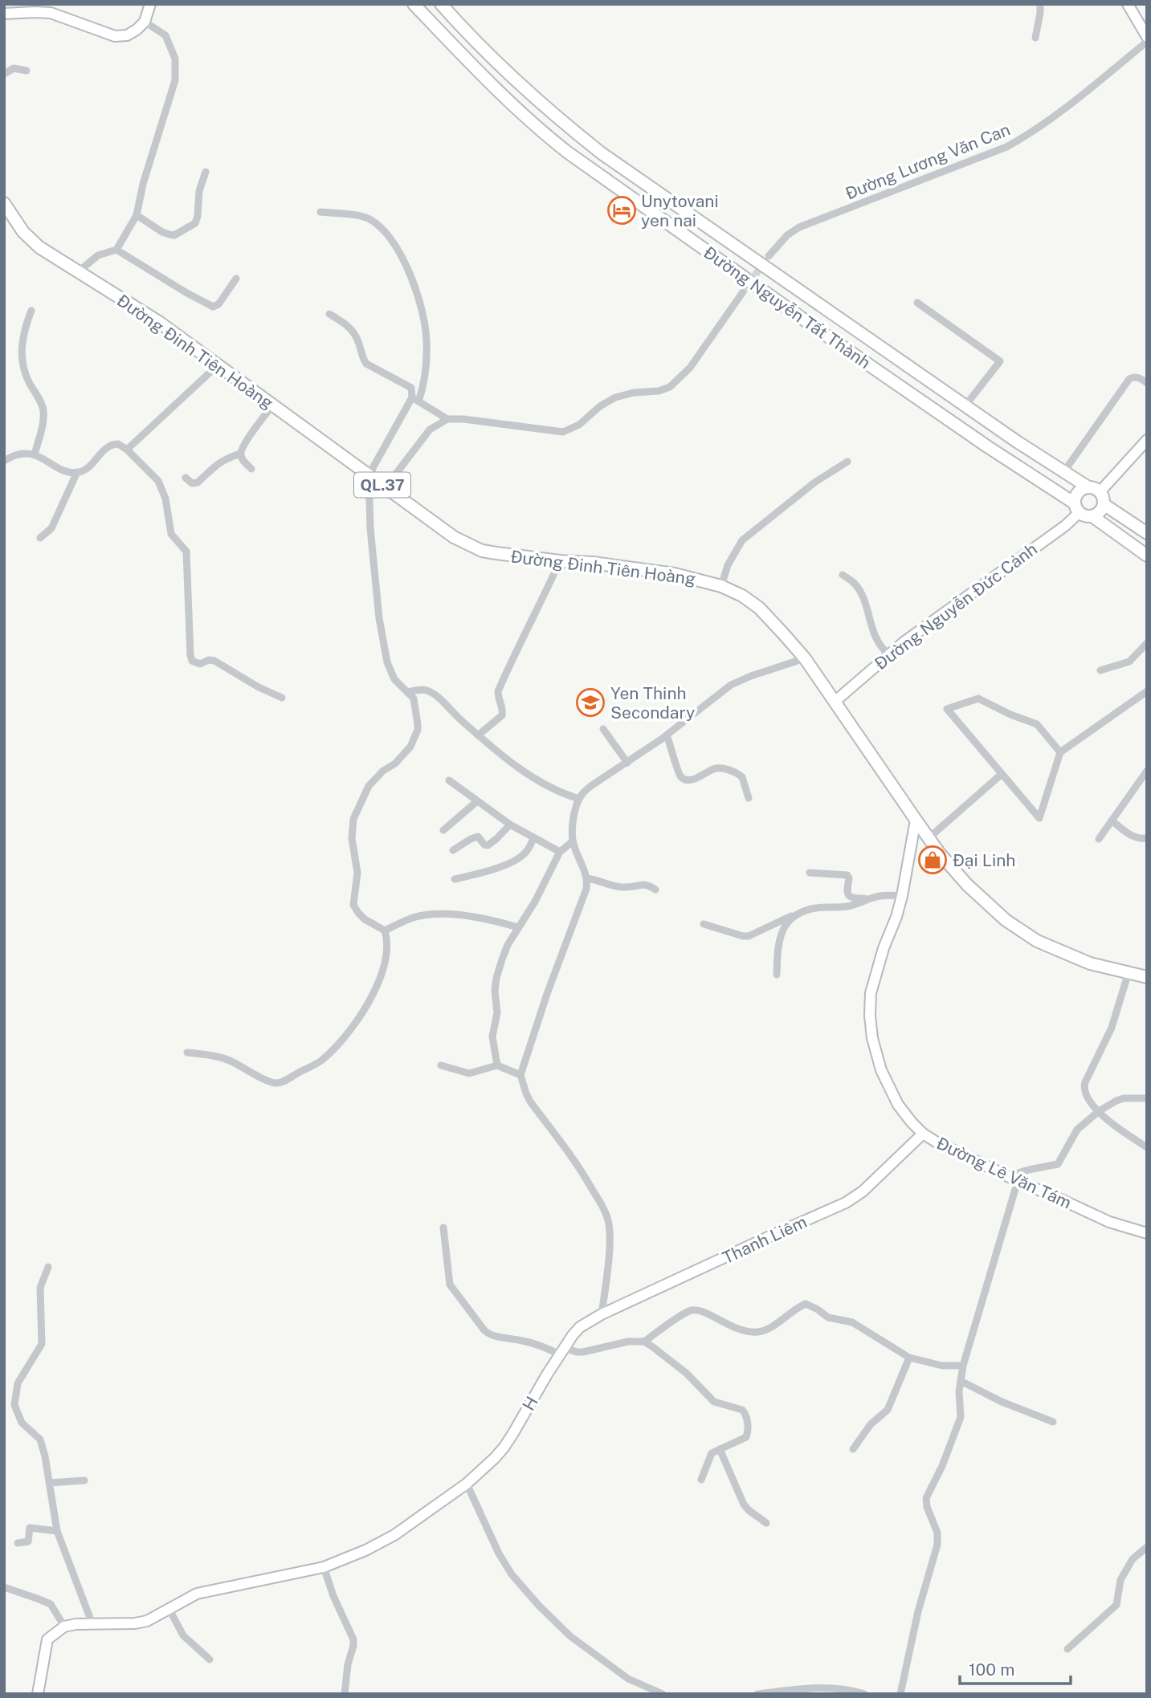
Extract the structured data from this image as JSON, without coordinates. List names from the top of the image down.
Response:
{
  "streets": {
    "main road": ["Đường Nguyễn Tất Thành", "Đường Đinh Tiên Hoàng", "QL.37"],
    "street": [
      "Đường Lương Văn Can",
      "Đường Nguyễn Đức Cảnh",
      "Đường Lê Văn Tám",
      "Thanh Liêm",
      "H"
    ]
  },
  "crossings": [
    ["Đường Nguyễn Tất Thành", "Đường Nguyễn Đức Cảnh"],
    ["Đường Đinh Tiên Hoàng", "Đường Nguyễn Đức Cảnh"],
    ["Đường Đinh Tiên Hoàng", "Đường Lê Văn Tám"],
    ["Đường Lê Văn Tám", "Thanh Liêm"],
    ["Thanh Liêm", "H"]
  ],
  "places": {
    "hotel": ["Unytovani yen nai"],
    "school or university": ["Yen Thinh Secondary"],
    "shop": ["Đại Linh"]
  },
  "scale_bar": "100 m"
}
